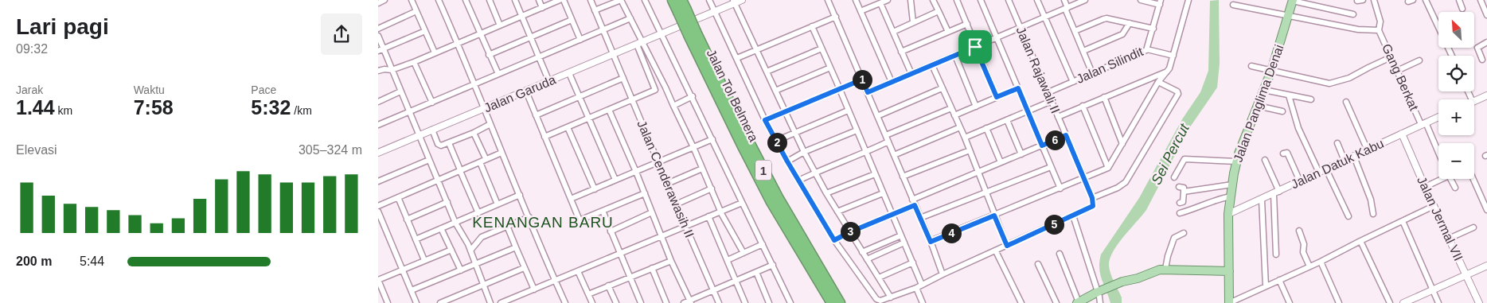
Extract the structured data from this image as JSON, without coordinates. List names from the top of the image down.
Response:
{
  "streets": {
    "highway": ["Jalan Tol Belmera", "1"],
    "main road": ["Jalan Panglima Denai"],
    "street": [
      "Jalan Silindit",
      "Jalan Rajawali II",
      "Gang Berkat",
      "Jalan Garuda",
      "Jalan Datuk Kabu",
      "Jalan Cenderawasih II",
      "Jalan Jermal VII"
    ]
  },
  "crossings": [
    ["Jalan Silindit", "Jalan Rajawali II"],
    ["Gang Berkat", "Jalan Datuk Kabu"],
    ["Jalan Garuda", "Jalan Cenderawasih II"],
    ["Jalan Panglima Denai", "Jalan Datuk Kabu"],
    ["Jalan Datuk Kabu", "Jalan Jermal VII"]
  ],
  "districts": ["KENANGAN BARU"],
  "water": ["Sei Percut"],
  "north": "top left",
  "page": {
    "heading": ["Lari pagi", "09:32"],
    "map_buttons": ["+", "−"],
    "stats": [
      ["Jarak", "1.44 km"],
      ["Waktu", "7:58"],
      ["Pace", "5:32 /km"]
    ],
    "pins": [
      "1",
      "6",
      "2",
      "5",
      "3",
      "4"
    ],
    "chart": ["Elevasi", "305–324 m"],
    "list": [
      {
        "name": "200 m",
        "note": "5:44"
      }
    ]
  }
}
